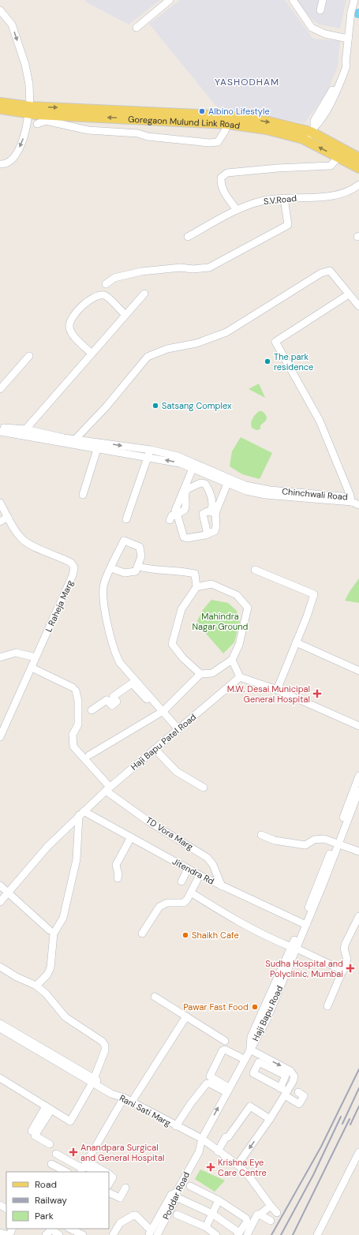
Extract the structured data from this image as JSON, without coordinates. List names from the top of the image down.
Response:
{
  "streets": {
    "main road": ["Goregaon Mulund Link Road"],
    "street": [
      "S.V.Road",
      "Chinchwali Road",
      "L Raheja Marg",
      "Haji Bapu Patel Road",
      "TD Vora Marg",
      "Jitendra Rd",
      "Haji Bapu Road",
      "Rani Sati Marg",
      "Poddar Road"
    ]
  },
  "crossings": [
    ["L Raheja Marg", "TD Vora Marg"],
    ["Haji Bapu Patel Road", "TD Vora Marg"],
    ["Haji Bapu Patel Road", "Jitendra Rd"],
    ["TD Vora Marg", "Jitendra Rd"],
    ["Jitendra Rd", "Haji Bapu Road"],
    ["Haji Bapu Road", "Poddar Road"],
    ["Rani Sati Marg", "Poddar Road"]
  ],
  "districts": ["YASHODHAM"],
  "parks": ["Mahindra Nagar Ground"],
  "places": {
    "other": [
      "Albino Lifestyle",
      "The park residence",
      "Satsang Complex",
      "Shaikh Cafe",
      "Pawar Fast Food"
    ],
    "health": [
      "M.W. Desai Municipal General Hospital",
      "Sudha Hospital and Polyclinic, Mumbai",
      "Anandpara Surgical and General Hospital",
      "Krishna Eye Care Centre"
    ]
  },
  "legend": ["Road", "Railway", "Park"]
}
